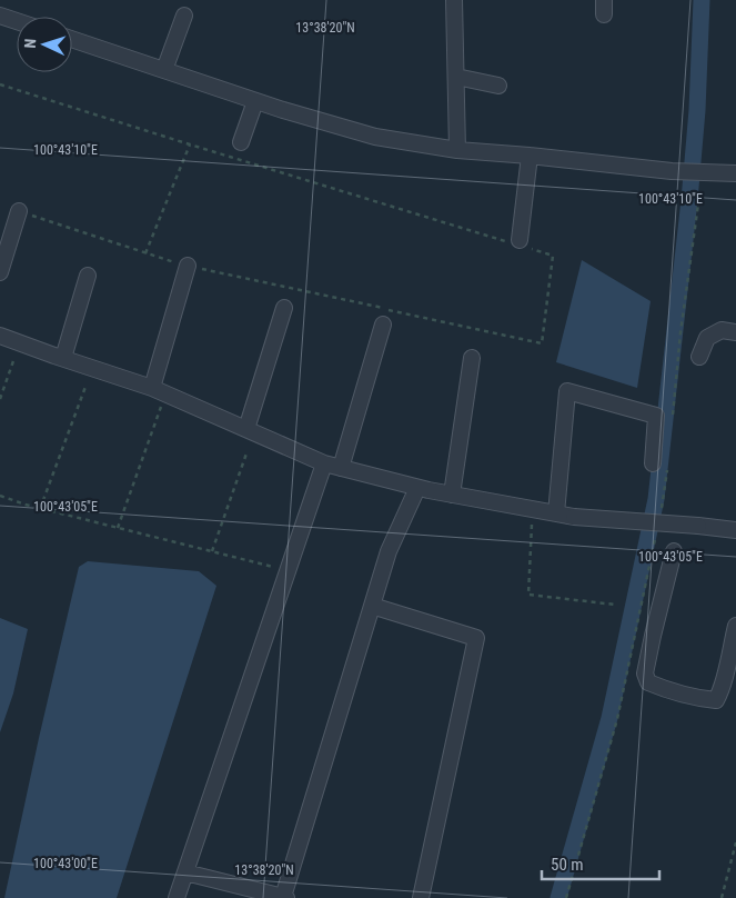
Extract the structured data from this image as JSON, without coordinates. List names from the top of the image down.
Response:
{
  "scale_bar": "50 m",
  "north": "left",
  "coordinates": [
    "13°38'20\"N",
    "100°43'10\"E",
    "100°43'05\"E",
    "100°43'00\"E"
  ]
}
